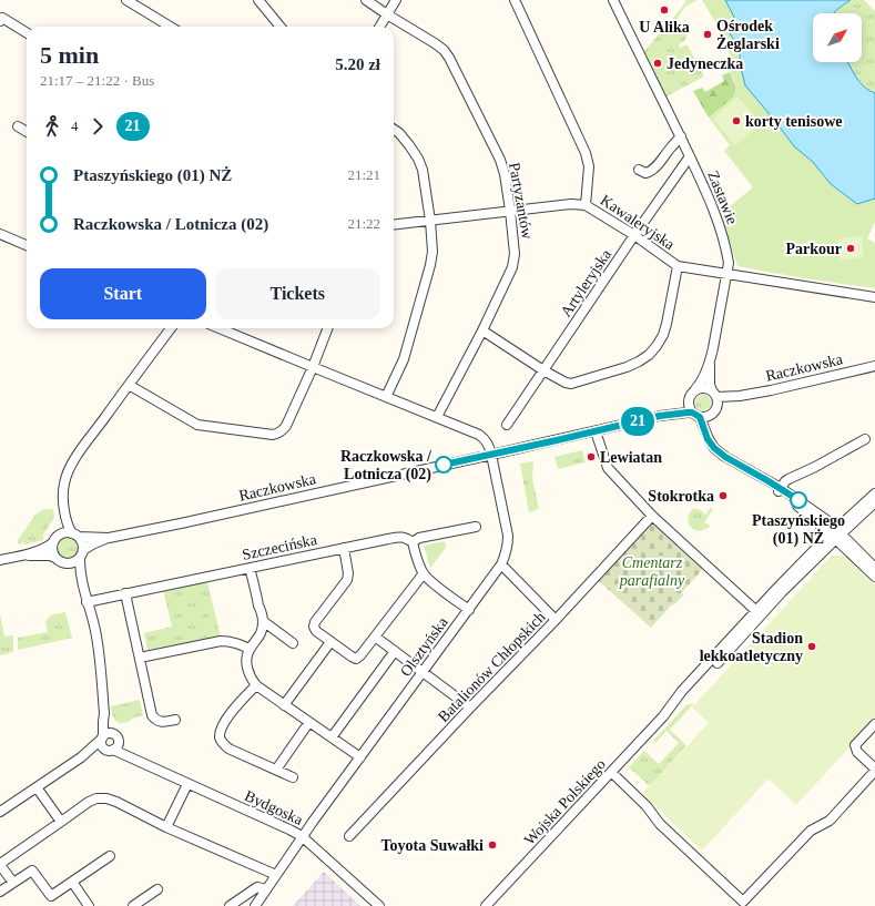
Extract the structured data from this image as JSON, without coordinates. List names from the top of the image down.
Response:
{
  "streets": {
    "street": [
      "Zastawie",
      "Partyzantów",
      "Kawaleryjska",
      "Artyleryjska",
      "Raczkowska",
      "Szczecińska",
      "Olsztyńska",
      "Batalionów Chłopskich",
      "Wojska Polskiego",
      "Bydgoska"
    ]
  },
  "crossings": [
    ["Zastawie", "Kawaleryjska"],
    ["Zastawie", "Artyleryjska"],
    ["Partyzantów", "Kawaleryjska"],
    ["Partyzantów", "Olsztyńska"],
    ["Kawaleryjska", "Artyleryjska"],
    ["Raczkowska", "Olsztyńska"],
    ["Raczkowska", "Bydgoska"],
    ["Szczecińska", "Bydgoska"],
    ["Olsztyńska", "Bydgoska"]
  ],
  "parks": ["Cmentarz parafialny"],
  "places": [
    "U Alika",
    "Ośrodek Żeglarski",
    "Jedyneczka",
    "korty tenisowe",
    "Parkour",
    "Lewiatan",
    "Raczkowska / Lotnicza (02)",
    "Stokrotka",
    "Ptaszyńskiego (01) NŻ",
    "Stadion lekkoatletyczny",
    "Toyota Suwałki"
  ],
  "lines": ["bus line 21"],
  "north": "top right",
  "page": {
    "on_map": "21",
    "heading": ["5 min", "21:17 – 21:22 · Bus", "5.20 zł"],
    "legs": ["4", "21"],
    "list": [
      {
        "name": "Ptaszyńskiego (01) NŻ",
        "value": "21:21"
      },
      {
        "name": "Raczkowska / Lotnicza (02)",
        "value": "21:22"
      }
    ],
    "buttons": ["Start", "Tickets"]
  }
}
